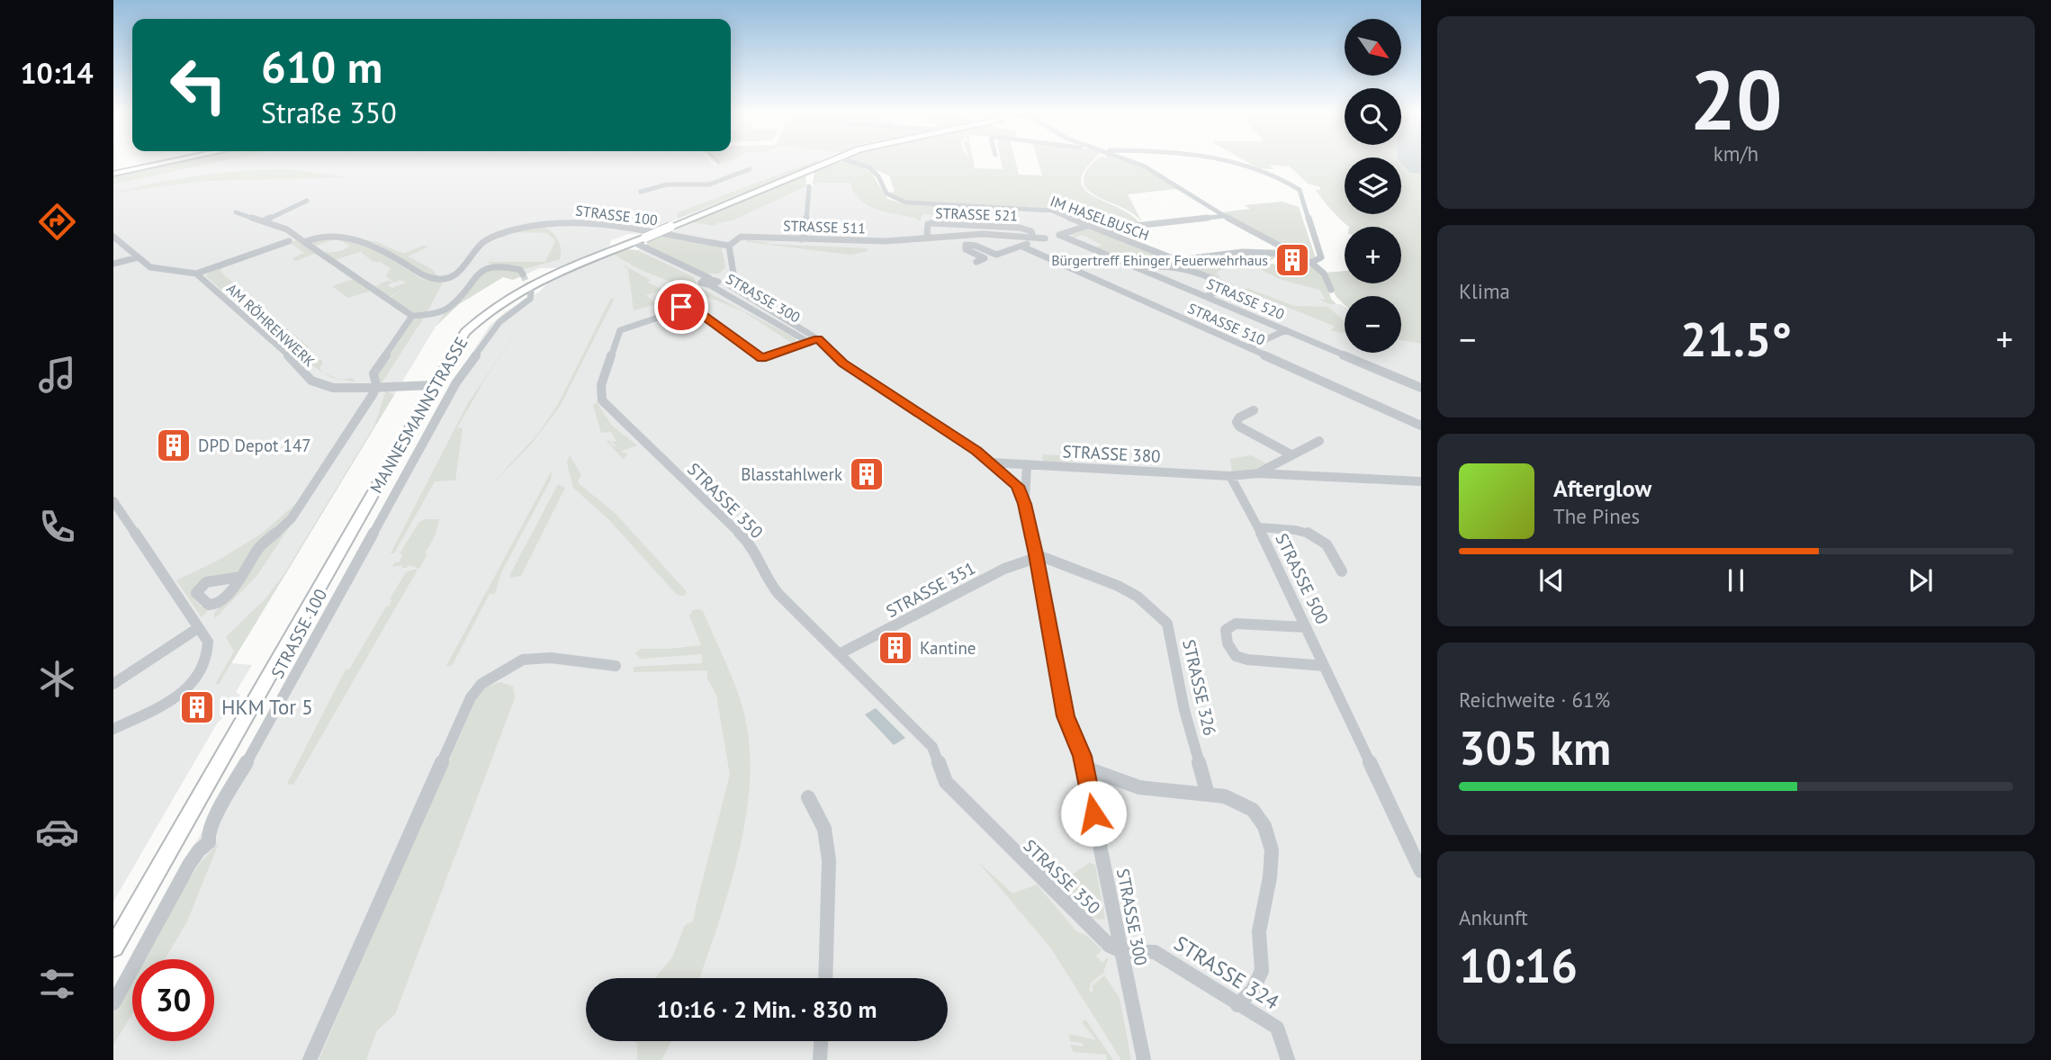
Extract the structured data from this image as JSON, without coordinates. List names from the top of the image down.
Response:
{
  "streets": {
    "main road": ["MANNESMANNSTRASSE"],
    "street": [
      "STRASSE 521",
      "STRASSE 100",
      "IM HASELBUSCH",
      "STRASSE 511",
      "STRASSE 300",
      "STRASSE 520",
      "STRASSE 510",
      "AM RÖHRENWERK",
      "STRASSE 380",
      "STRASSE 350",
      "STRASSE 500",
      "STRASSE 351",
      "STRASSE 326",
      "STRASSE 324"
    ]
  },
  "crossings": [
    ["STRASSE 521", "STRASSE 511"],
    ["STRASSE 100", "STRASSE 511"],
    ["IM HASELBUSCH", "STRASSE 511"],
    ["STRASSE 511", "STRASSE 520"],
    ["STRASSE 511", "STRASSE 510"],
    ["STRASSE 300", "STRASSE 380"],
    ["STRASSE 300", "STRASSE 350"],
    ["STRASSE 300", "STRASSE 351"],
    ["STRASSE 300", "STRASSE 326"],
    ["STRASSE 300", "STRASSE 324"],
    ["AM RÖHRENWERK", "MANNESMANNSTRASSE"],
    ["STRASSE 380", "STRASSE 500"],
    ["STRASSE 350", "STRASSE 351"],
    ["STRASSE 350", "STRASSE 324"],
    ["STRASSE 351", "STRASSE 326"]
  ],
  "places": {
    "building": [
      "Bürgertreff Ehinger Feuerwehrhaus",
      "DPD Depot 147",
      "Blasstahlwerk",
      "Kantine",
      "HKM Tor 5"
    ]
  },
  "north": "bottom right",
  "page": {
    "tabs": "10:14",
    "tile": [
      ["20", "km/h"],
      "Klima",
      ["Reichweite · 61%", "305 km"],
      ["Ankunft", "10:16"]
    ],
    "map_buttons": ["+", "−"],
    "turn": ["610 m", "Straße 350"],
    "heat": ["−", "21.5°", "+"],
    "song": ["Afterglow", "The Pines"],
    "limit": "30",
    "trip": "10:16 · 2 Min. · 830 m"
  }
}
